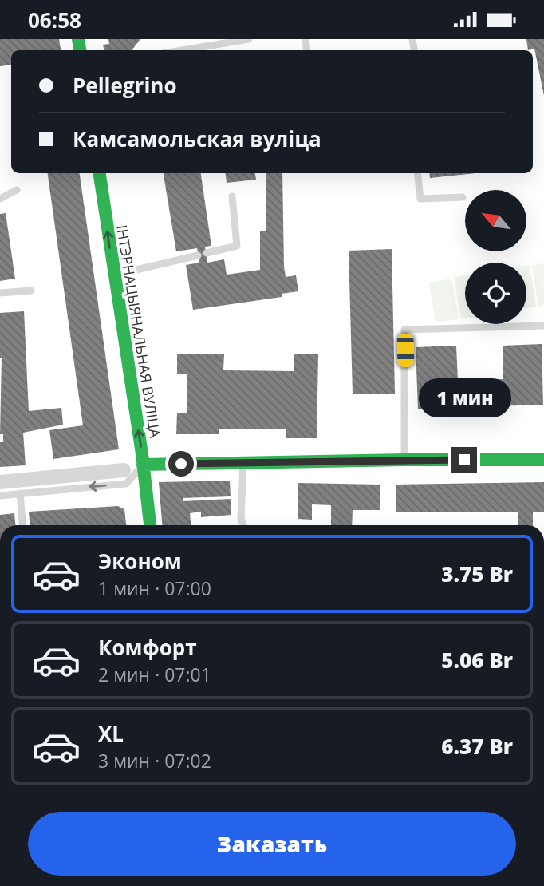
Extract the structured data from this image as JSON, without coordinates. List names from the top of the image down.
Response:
{
  "streets": {
    "main road": ["ІНТЭРНАЦЫЯНАЛЬНАЯ ВУЛІЦА"]
  },
  "one_way": ["ІНТЭРНАЦЫЯНАЛЬНАЯ ВУЛІЦА"],
  "north": "top left",
  "page": {
    "status": "06:58",
    "banner": ["Pellegrino", "Камсамольская вуліца"],
    "bubble": "1 мин",
    "list": [
      {
        "name": "Эконом",
        "note": "1 мин · 07:00",
        "value": "3.75 Br"
      },
      {
        "name": "Комфорт",
        "note": "2 мин · 07:01",
        "value": "5.06 Br"
      },
      {
        "name": "XL",
        "note": "3 мин · 07:02",
        "value": "6.37 Br"
      }
    ],
    "buttons": "Заказать"
  }
}
